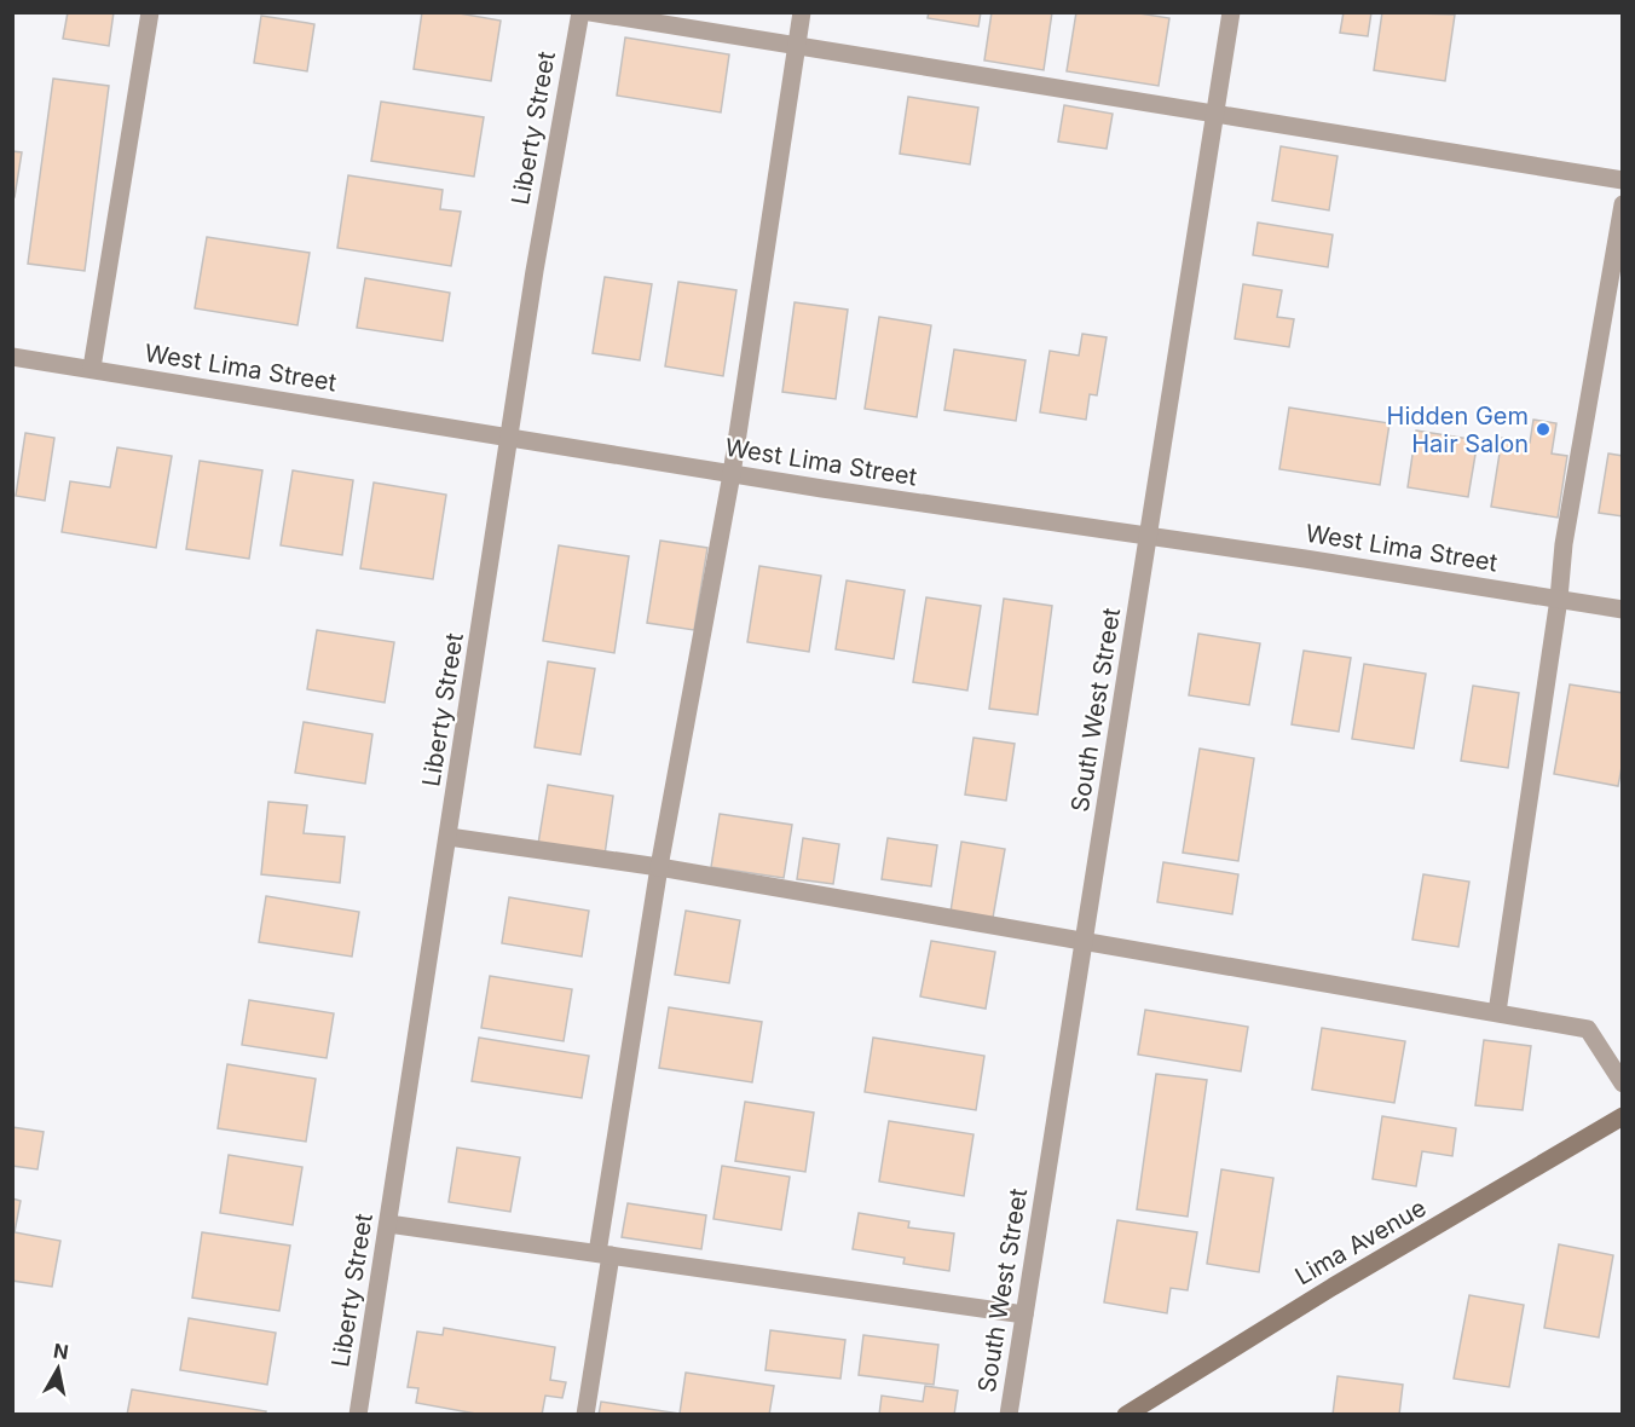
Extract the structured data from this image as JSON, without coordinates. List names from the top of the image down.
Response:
{
  "streets": {
    "main road": ["Lima Avenue"],
    "street": ["Liberty Street", "West Lima Street", "South West Street"]
  },
  "crossings": [
    ["Liberty Street", "West Lima Street"],
    ["West Lima Street", "South West Street"]
  ],
  "places": ["Hidden Gem Hair Salon"],
  "north": "top"
}
